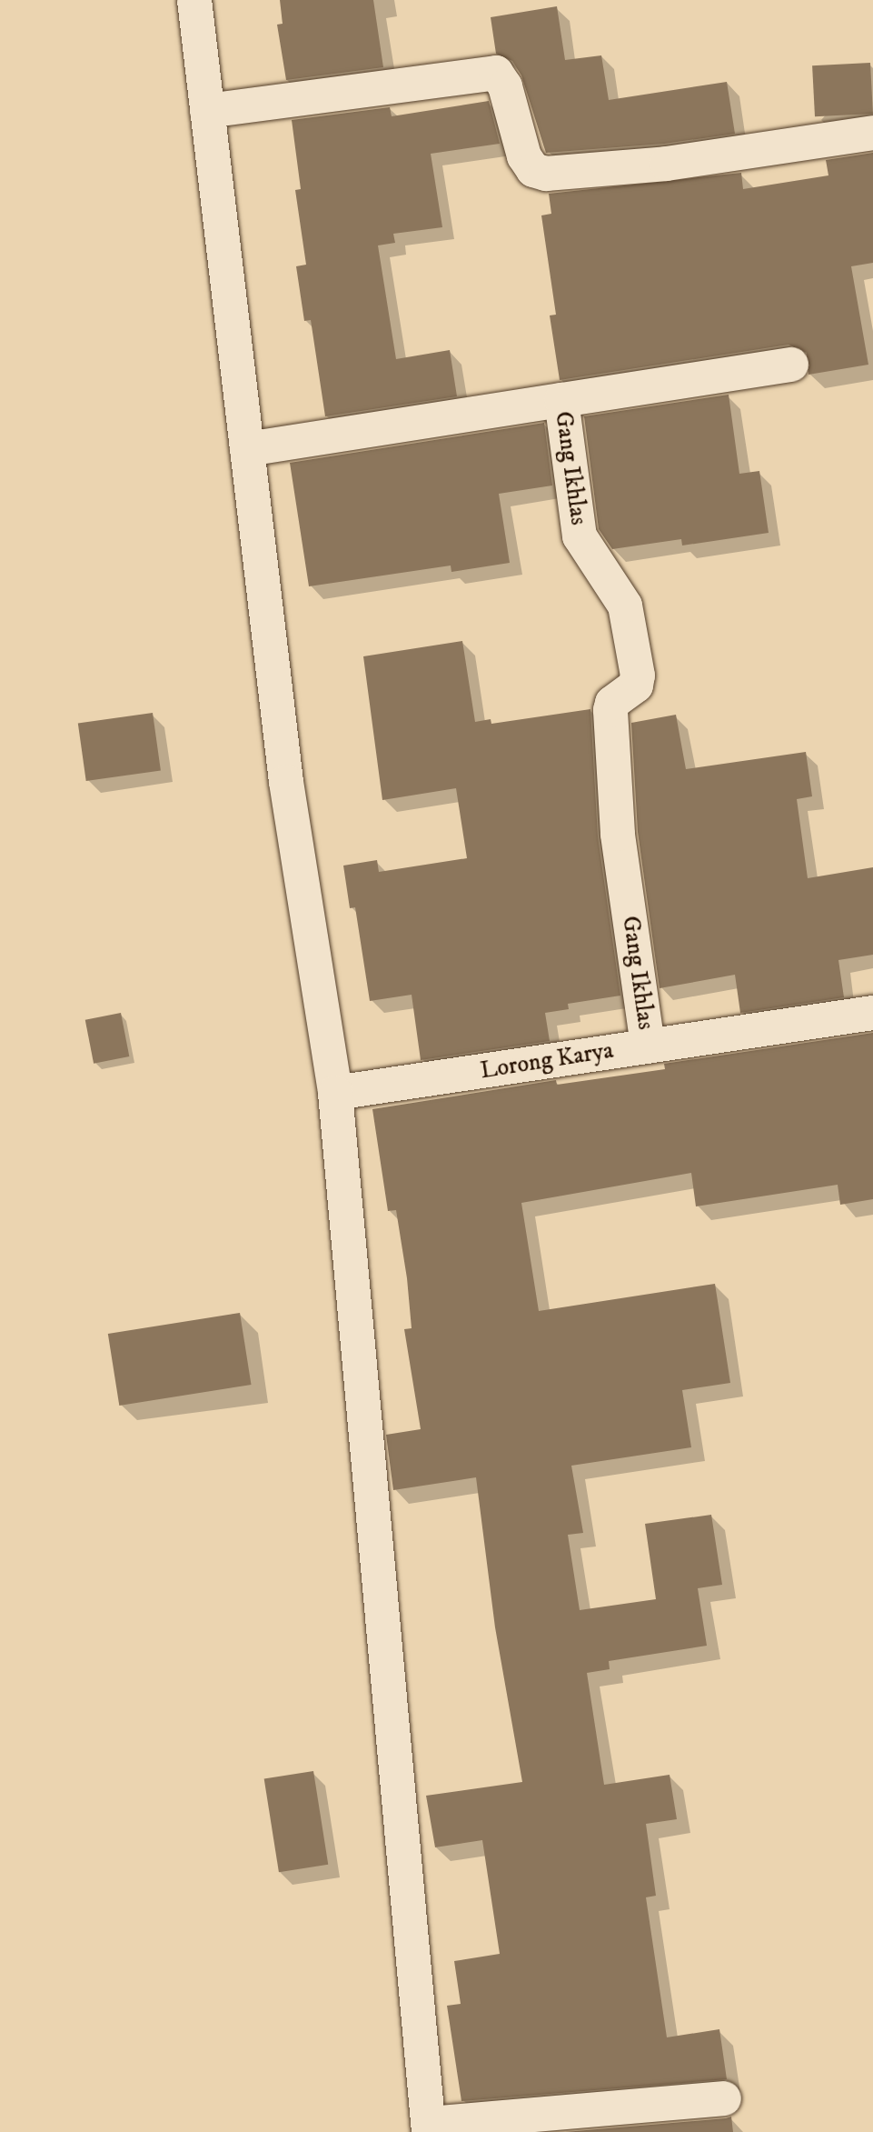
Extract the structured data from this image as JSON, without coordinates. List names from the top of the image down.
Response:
{
  "streets": {
    "street": ["Gang Ikhlas", "Lorong Karya"]
  },
  "crossings": [
    ["Gang Ikhlas", "Lorong Karya"]
  ]
}
